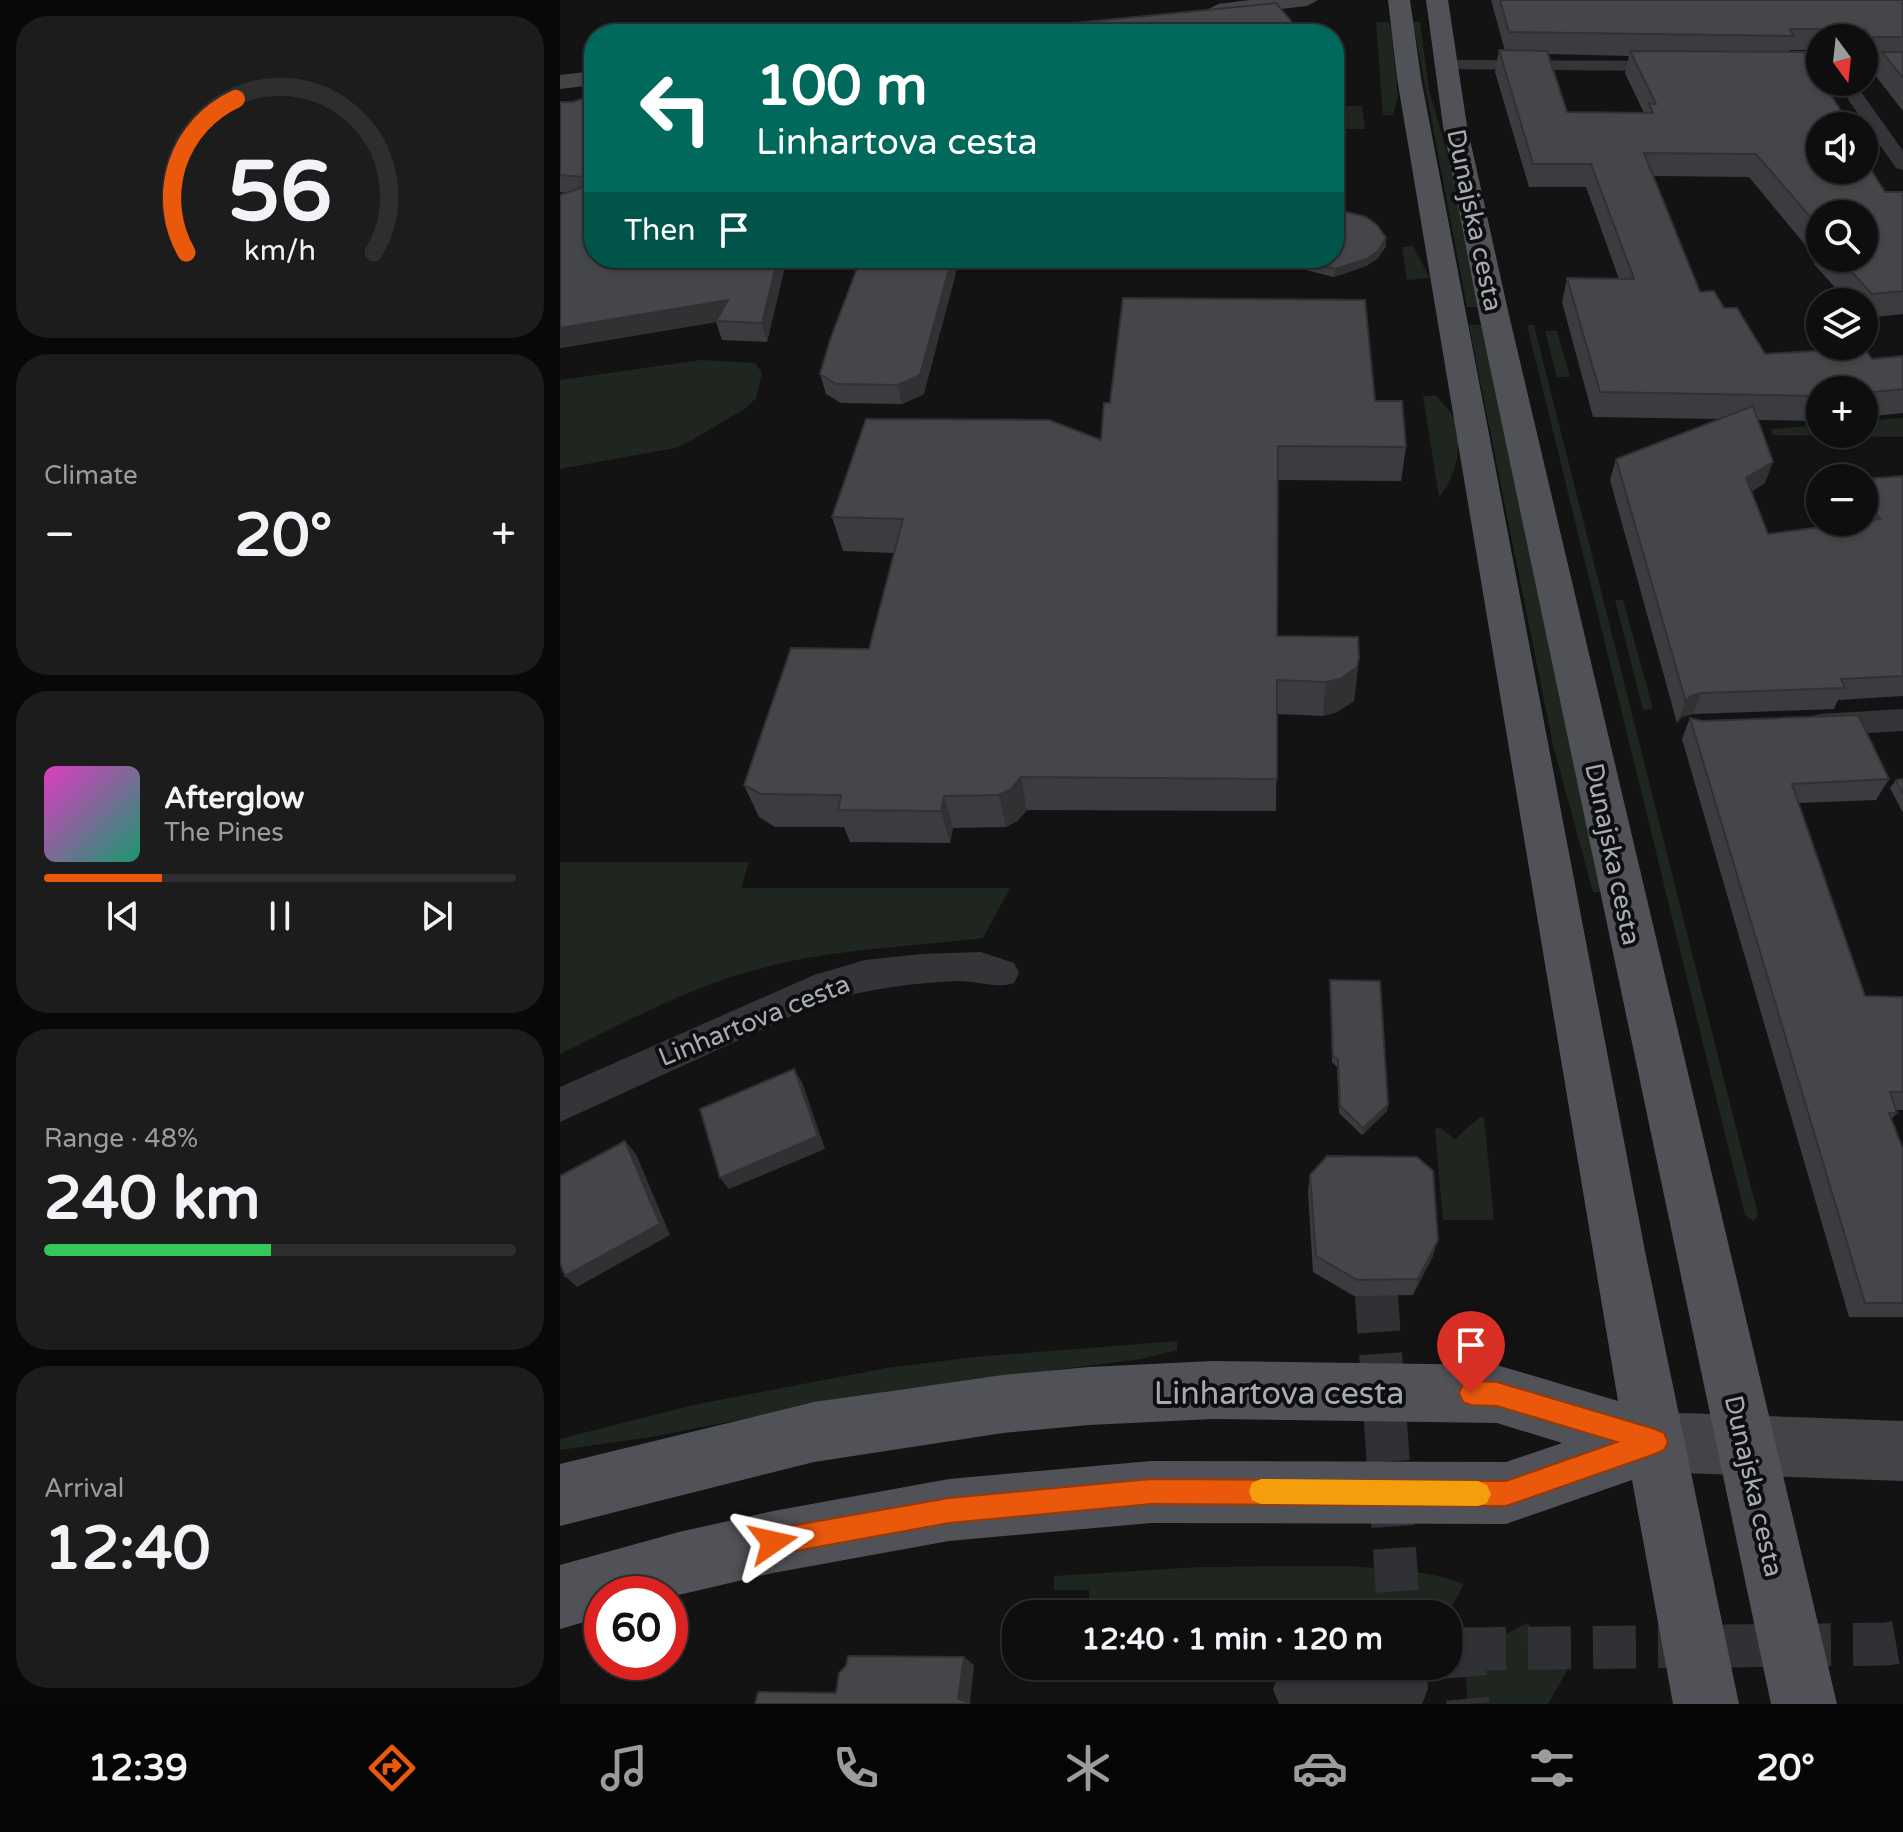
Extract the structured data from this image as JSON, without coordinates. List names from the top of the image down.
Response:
{
  "streets": {
    "main road": ["Dunajska cesta", "Linhartova cesta"]
  },
  "crossings": [
    ["Dunajska cesta", "Linhartova cesta"]
  ],
  "north": "bottom",
  "page": {
    "map_buttons": ["+", "−"],
    "turn": ["100 m", "Linhartova cesta"],
    "then": "Then",
    "tile": [
      "Climate",
      ["Range · 48%", "240 km"],
      ["Arrival", "12:40"]
    ],
    "heat": ["−", "20°", "+"],
    "song": ["Afterglow", "The Pines"],
    "limit": "60",
    "trip": "12:40 · 1 min · 120 m",
    "tabs": ["12:39", "20°"],
    "gauge": ["56", "km/h"]
  }
}
